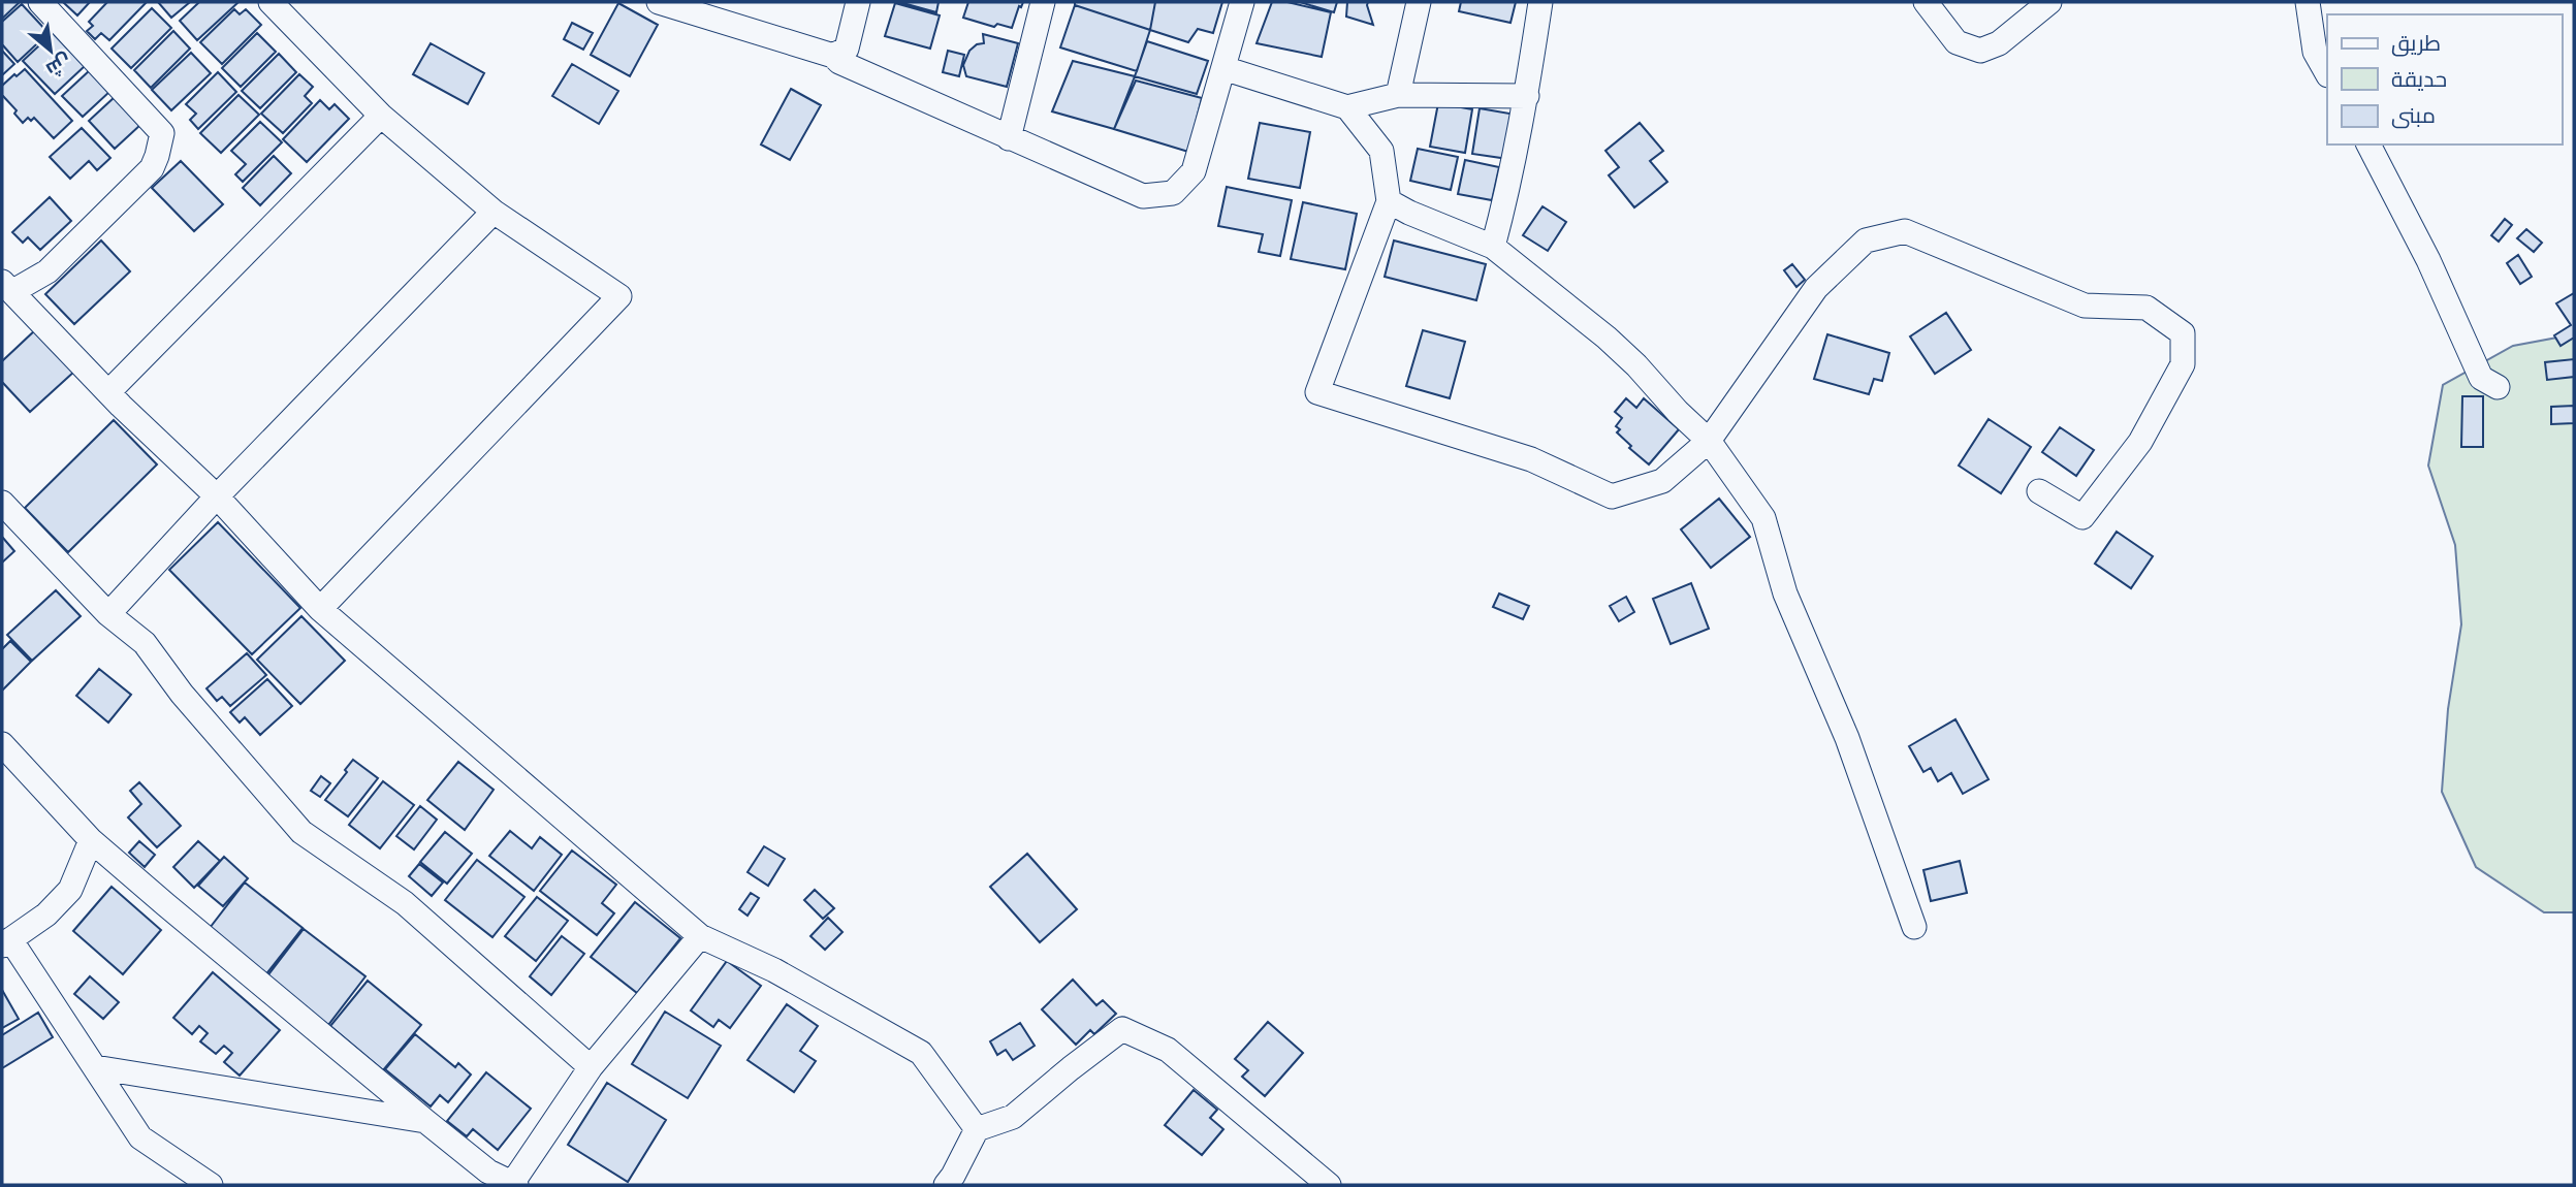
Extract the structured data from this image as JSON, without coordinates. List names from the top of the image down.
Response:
{
  "legend": ["طريق", "حديقة", "مبنى"],
  "north": "bottom right"
}
